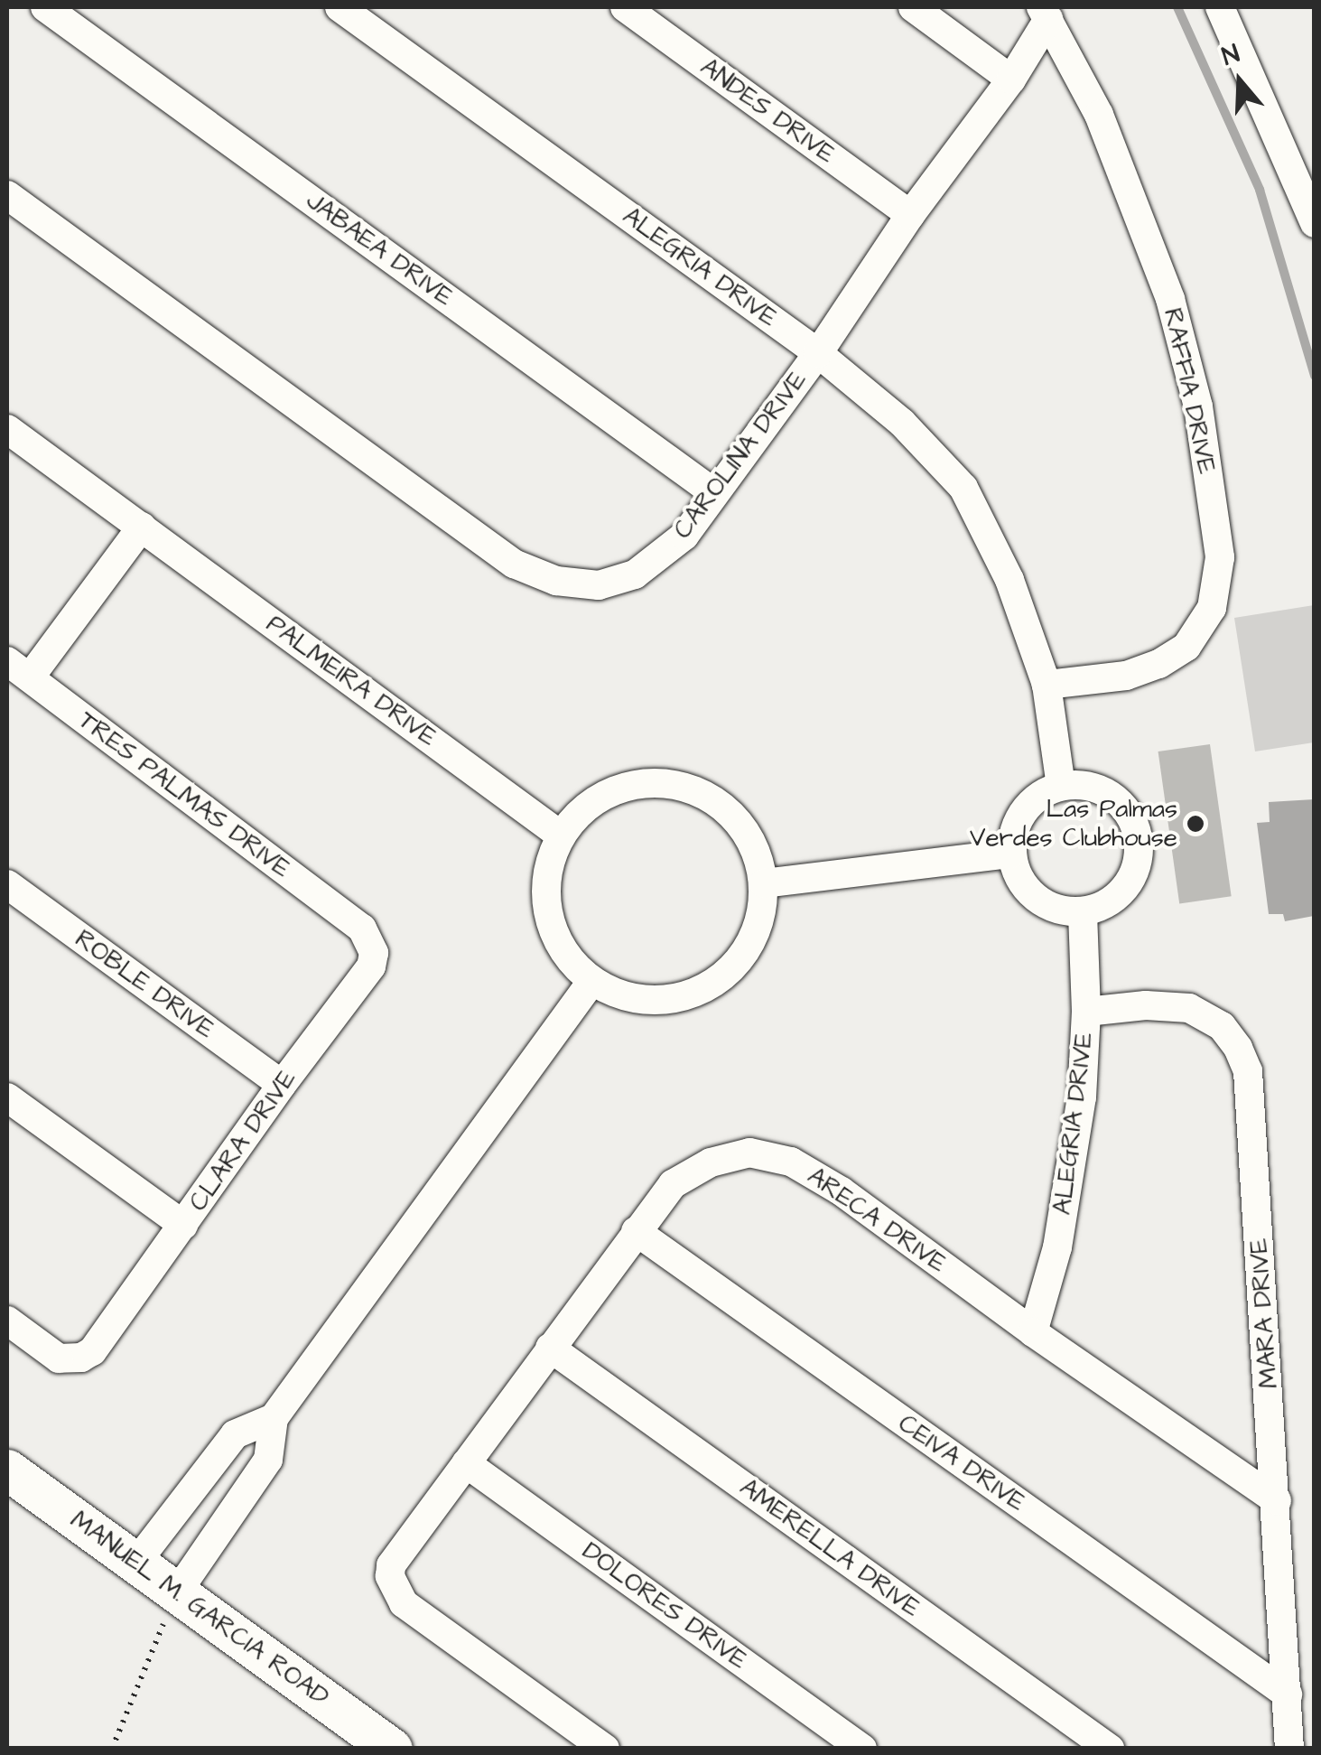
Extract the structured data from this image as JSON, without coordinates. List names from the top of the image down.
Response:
{
  "streets": {
    "main road": ["MANUEL M. GARCIA ROAD"],
    "street": [
      "ANDES DRIVE",
      "JABAEA DRIVE",
      "ALEGRIA DRIVE",
      "RAFFIA DRIVE",
      "CAROLINA DRIVE",
      "PALMEIRA DRIVE",
      "TRES PALMAS DRIVE",
      "ROBLE DRIVE",
      "CLARA DRIVE",
      "ARECA DRIVE",
      "MARA DRIVE",
      "CEIVA DRIVE",
      "AMERELLA DRIVE",
      "DOLORES DRIVE"
    ]
  },
  "crossings": [
    ["ANDES DRIVE", "CAROLINA DRIVE"],
    ["JABAEA DRIVE", "CAROLINA DRIVE"],
    ["ALEGRIA DRIVE", "RAFFIA DRIVE"],
    ["ALEGRIA DRIVE", "CAROLINA DRIVE"],
    ["ALEGRIA DRIVE", "ARECA DRIVE"],
    ["ALEGRIA DRIVE", "MARA DRIVE"],
    ["RAFFIA DRIVE", "CAROLINA DRIVE"],
    ["TRES PALMAS DRIVE", "CLARA DRIVE"],
    ["ROBLE DRIVE", "CLARA DRIVE"],
    ["ARECA DRIVE", "MARA DRIVE"],
    ["ARECA DRIVE", "CEIVA DRIVE"],
    ["ARECA DRIVE", "AMERELLA DRIVE"],
    ["ARECA DRIVE", "DOLORES DRIVE"],
    ["MARA DRIVE", "CEIVA DRIVE"]
  ],
  "places": ["Las Palmas Verdes Clubhouse"],
  "north": "top"
}
